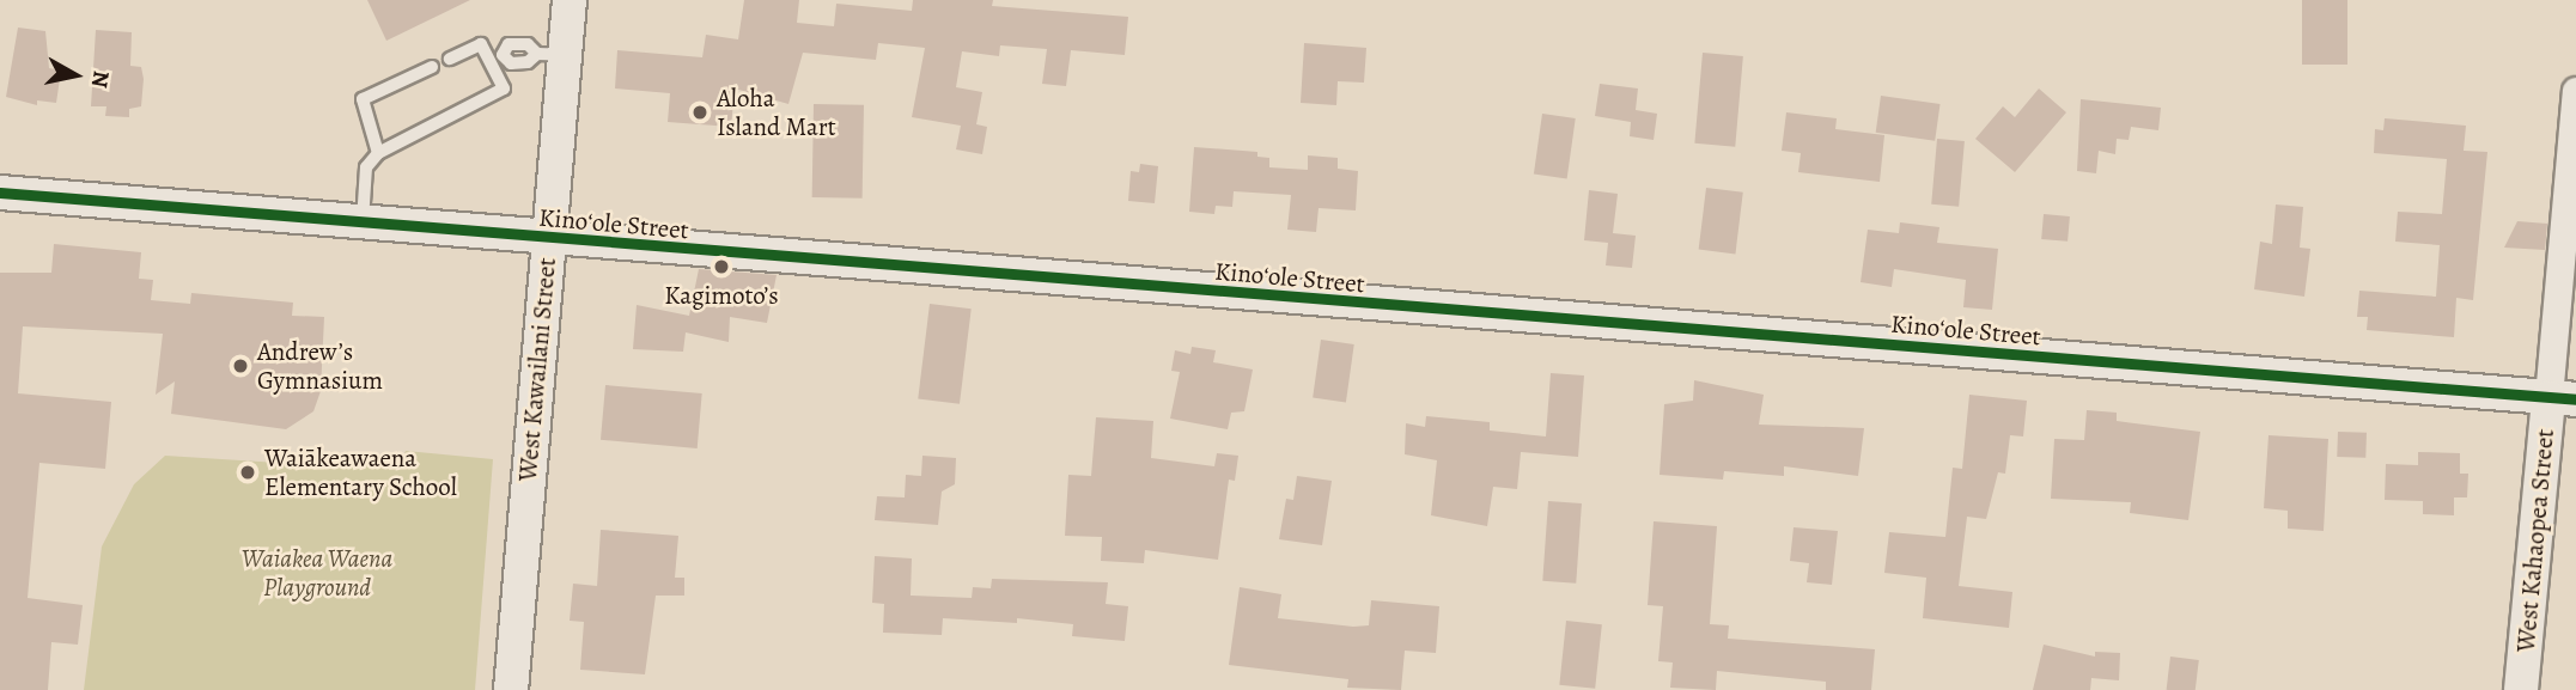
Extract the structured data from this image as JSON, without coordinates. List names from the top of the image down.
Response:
{
  "streets": {
    "street": ["Kinoʻole Street", "West Kawailani Street", "West Kahaopea Street"]
  },
  "crossings": [
    ["Kinoʻole Street", "West Kawailani Street"],
    ["Kinoʻole Street", "West Kahaopea Street"]
  ],
  "parks": ["Waiakea Waena Playground"],
  "places": [
    "Aloha Island Mart",
    "Kagimoto’s",
    "Andrew’s Gymnasium",
    "Waiākeawaena Elementary School"
  ],
  "north": "right"
}
